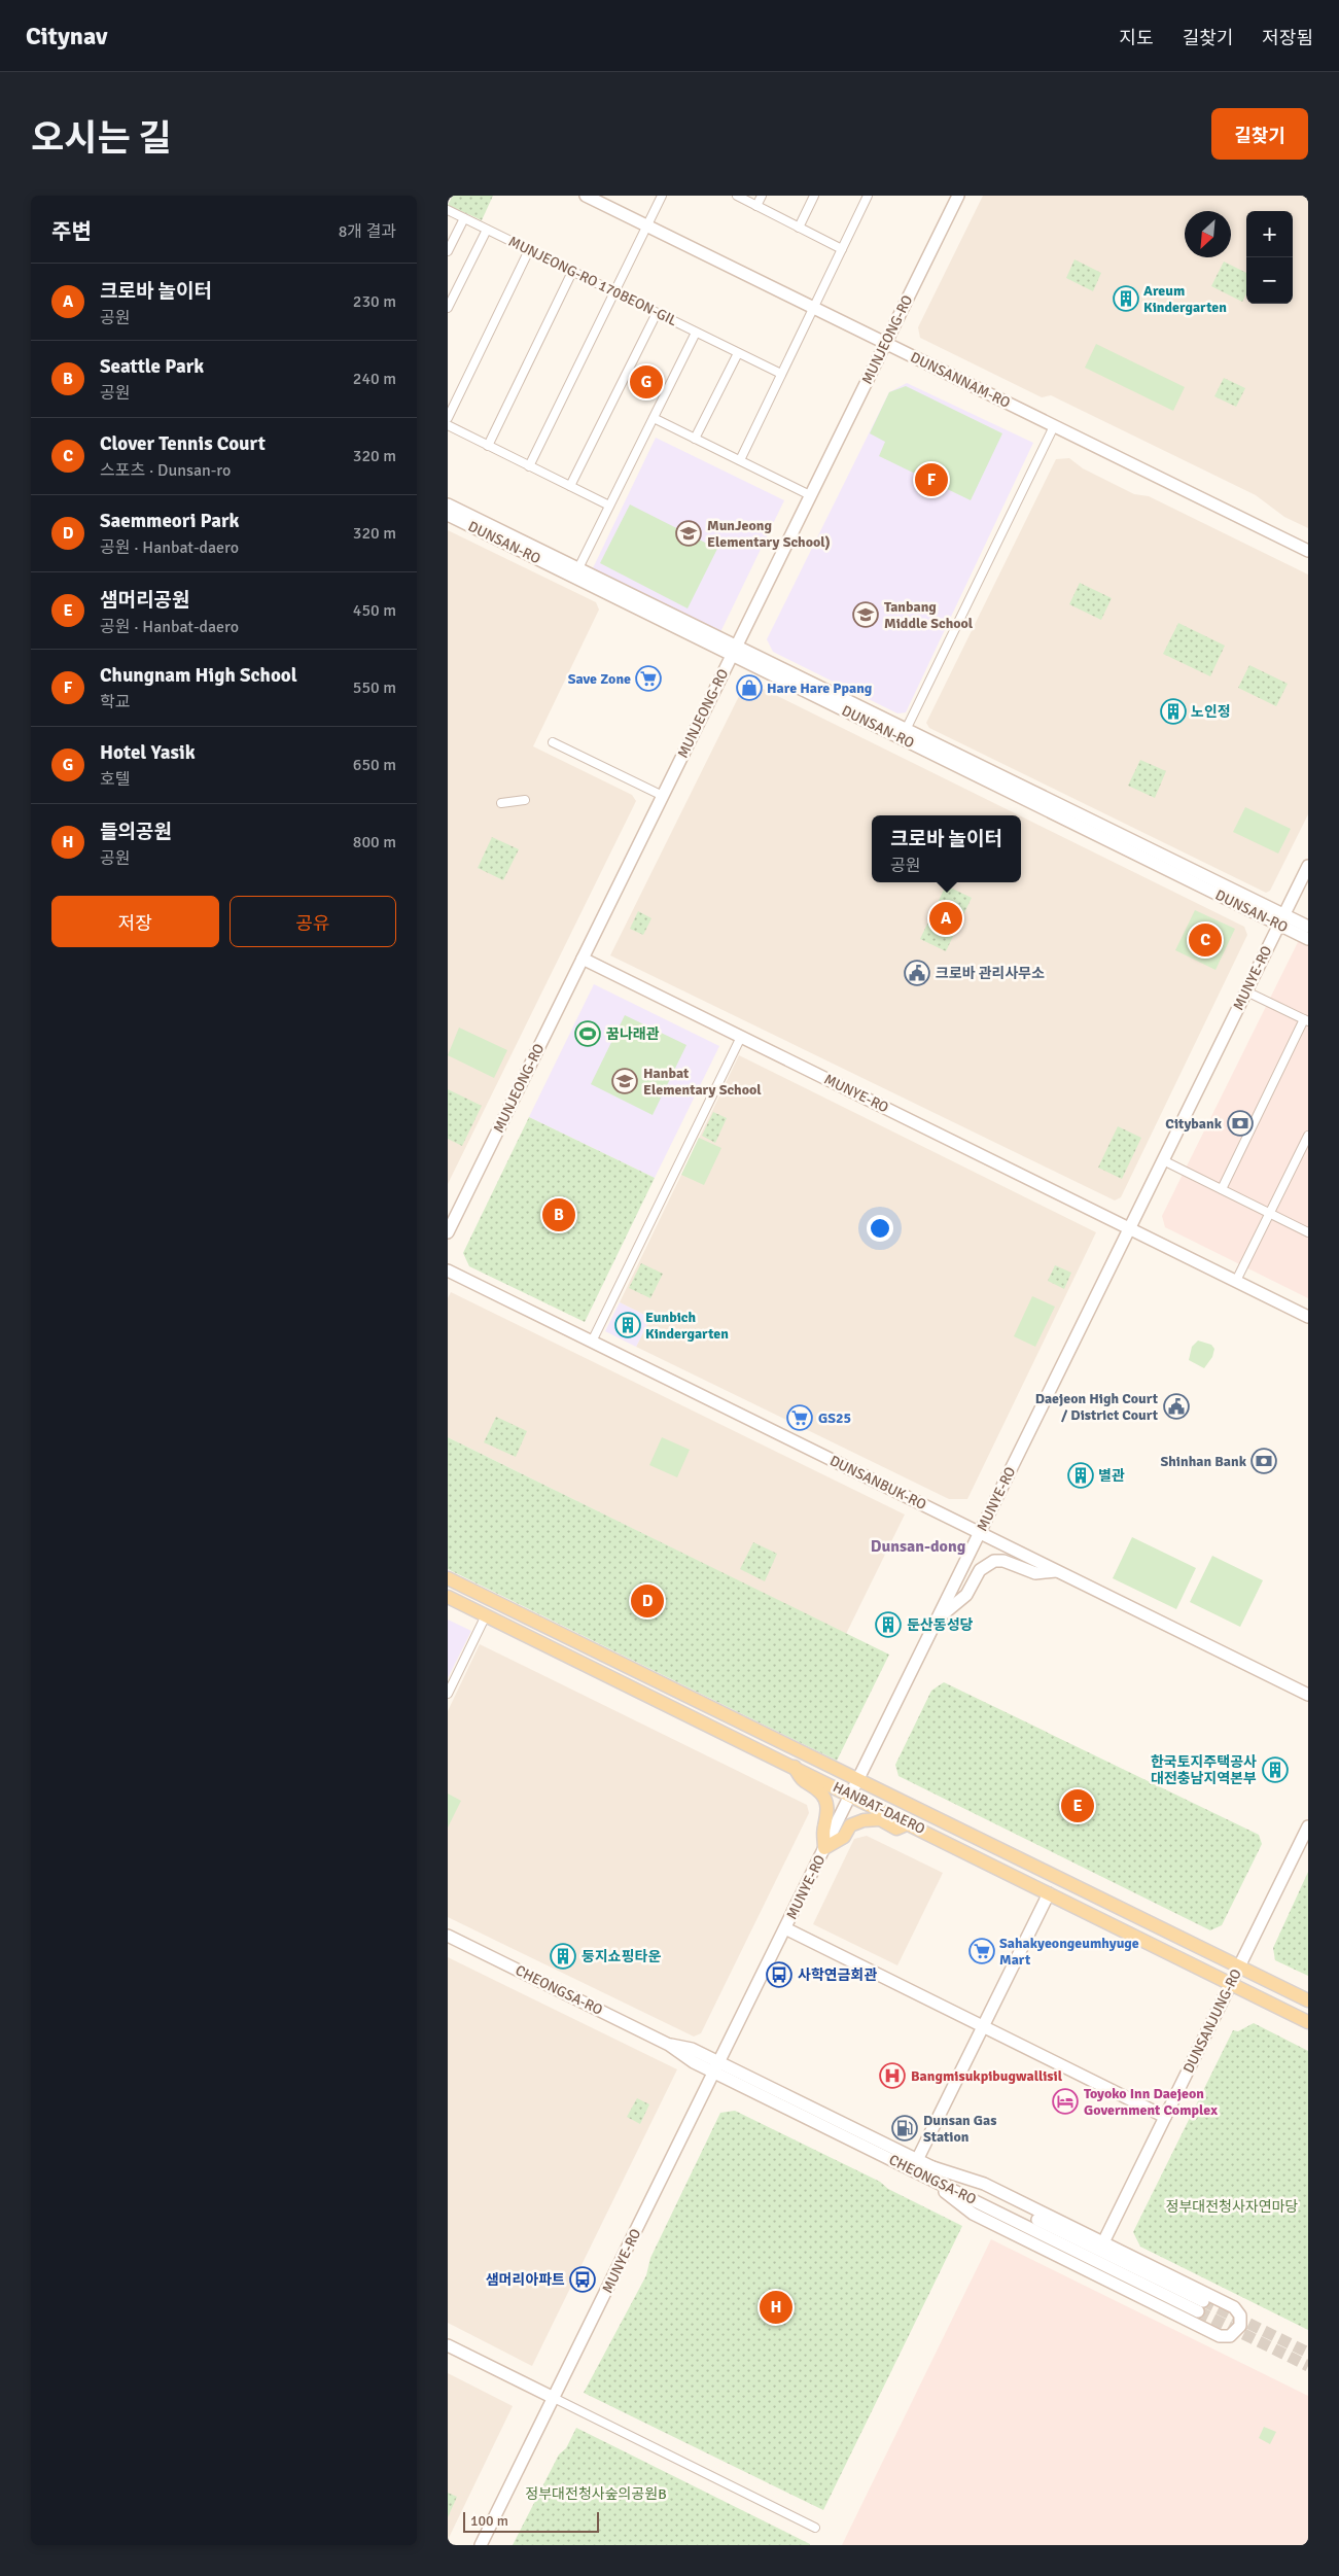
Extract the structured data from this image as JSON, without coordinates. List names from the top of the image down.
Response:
{
  "streets": {
    "main road": [
      "MUNJEONG-RO",
      "DUNSANNAM-RO",
      "DUNSAN-RO",
      "MUNYE-RO",
      "DUNSANBUK-RO",
      "HANBAT-DAERO",
      "CHEONGSA-RO",
      "DUNSANJUNG-RO"
    ],
    "street": ["MUNJEONG-RO 170BEON-GIL"]
  },
  "crossings": [
    ["MUNJEONG-RO", "DUNSANNAM-RO"],
    ["MUNJEONG-RO", "DUNSAN-RO"],
    ["MUNJEONG-RO", "MUNYE-RO"],
    ["DUNSAN-RO", "MUNYE-RO"],
    ["MUNYE-RO", "DUNSANBUK-RO"],
    ["MUNYE-RO", "HANBAT-DAERO"],
    ["MUNYE-RO", "CHEONGSA-RO"],
    ["HANBAT-DAERO", "DUNSANJUNG-RO"]
  ],
  "districts": ["Dunsan-dong"],
  "parks": ["정부대전청사자연마당", "정부대전청사숲의공원B"],
  "places": {
    "building": [
      "Areum Kindergarten",
      "노인정",
      "Eunbich Kindergarten",
      "별관",
      "둔산동성당",
      "한국토지주택공사 대전충남지역본부",
      "둥지쇼핑타운"
    ],
    "school or university": ["MunJeong Elementary School)", "Tanbang Middle School", "Hanbat Elementary School"],
    "supermarket": ["Save Zone", "GS25", "Sahakyeongeumhyuge Mart"],
    "shop": ["Hare Hare Ppang"],
    "public building": ["크로바 관리사무소", "Daejeon High Court / District Court"],
    "sports": ["꿈나래관"],
    "bank": ["Citybank", "Shinhan Bank"],
    "bus stop": ["사학연금회관", "샘머리아파트"],
    "hospital": ["Bangmisukpibugwallisil"],
    "hotel": ["Toyoko Inn Daejeon Government Complex"],
    "fuel station": ["Dunsan Gas Station"]
  },
  "scale_bar": "100 m",
  "north": "bottom left",
  "page": {
    "header": "Citynav",
    "nav": ["지도", "길찾기", "저장됨"],
    "title": "오시는 길",
    "buttons": [
      "길찾기",
      ["저장", "공유"]
    ],
    "heading": ["주변", "8개 결과"],
    "map_buttons": ["+", "−"],
    "list": [
      {
        "mark": "A",
        "name": "크로바 놀이터",
        "note": "공원",
        "value": "230 m"
      },
      {
        "mark": "B",
        "name": "Seattle Park",
        "note": "공원",
        "value": "240 m"
      },
      {
        "mark": "C",
        "name": "Clover Tennis Court",
        "note": "스포츠 · Dunsan-ro",
        "value": "320 m"
      },
      {
        "mark": "D",
        "name": "Saemmeori Park",
        "note": "공원 · Hanbat-daero",
        "value": "320 m"
      },
      {
        "mark": "E",
        "name": "샘머리공원",
        "note": "공원 · Hanbat-daero",
        "value": "450 m"
      },
      {
        "mark": "F",
        "name": "Chungnam High School",
        "note": "학교",
        "value": "550 m"
      },
      {
        "mark": "G",
        "name": "Hotel Yasik",
        "note": "호텔",
        "value": "650 m"
      },
      {
        "mark": "H",
        "name": "들의공원",
        "note": "공원",
        "value": "800 m"
      }
    ],
    "pins": [
      "G",
      "F",
      "A",
      "C",
      "B",
      "D",
      "E",
      "H"
    ],
    "popup": ["크로바 놀이터", "공원"],
    "scale": "100 m"
  }
}
